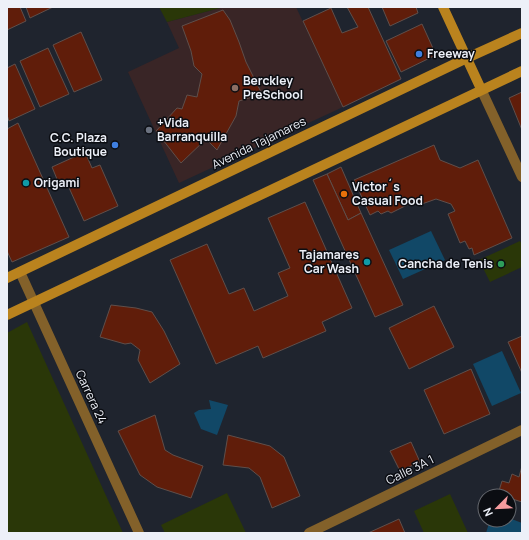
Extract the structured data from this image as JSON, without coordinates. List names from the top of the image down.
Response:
{
  "streets": {
    "street": ["Avenida Tajamares", "Carrera 24", "Calle 3A 1"]
  },
  "crossings": [
    ["Avenida Tajamares", "Carrera 24"]
  ],
  "places": [
    "Freeway",
    "Berckley PreSchool",
    "+Vida Barranquilla",
    "C.C. Plaza Boutique",
    "Origami",
    "Victor´s Casual Food",
    "Tajamares Car Wash",
    "Cancha de Tenis"
  ],
  "north": "bottom left"
}
